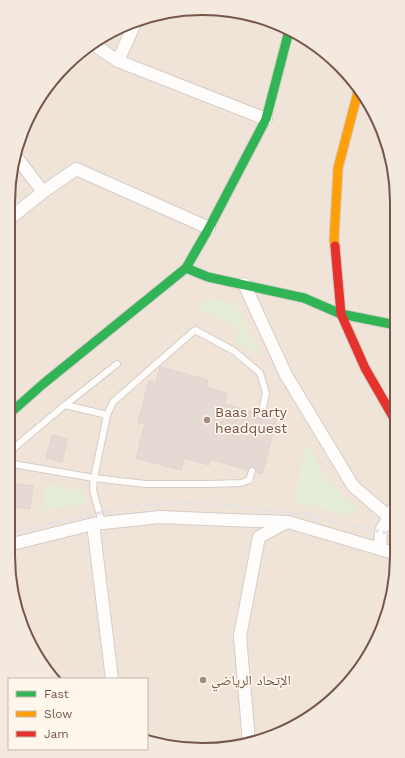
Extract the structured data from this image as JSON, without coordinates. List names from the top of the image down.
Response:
{
  "places": ["Baas Party headquest", "الإتحاد الرياضي"],
  "legend": ["Fast", "Slow", "Jam"]
}
